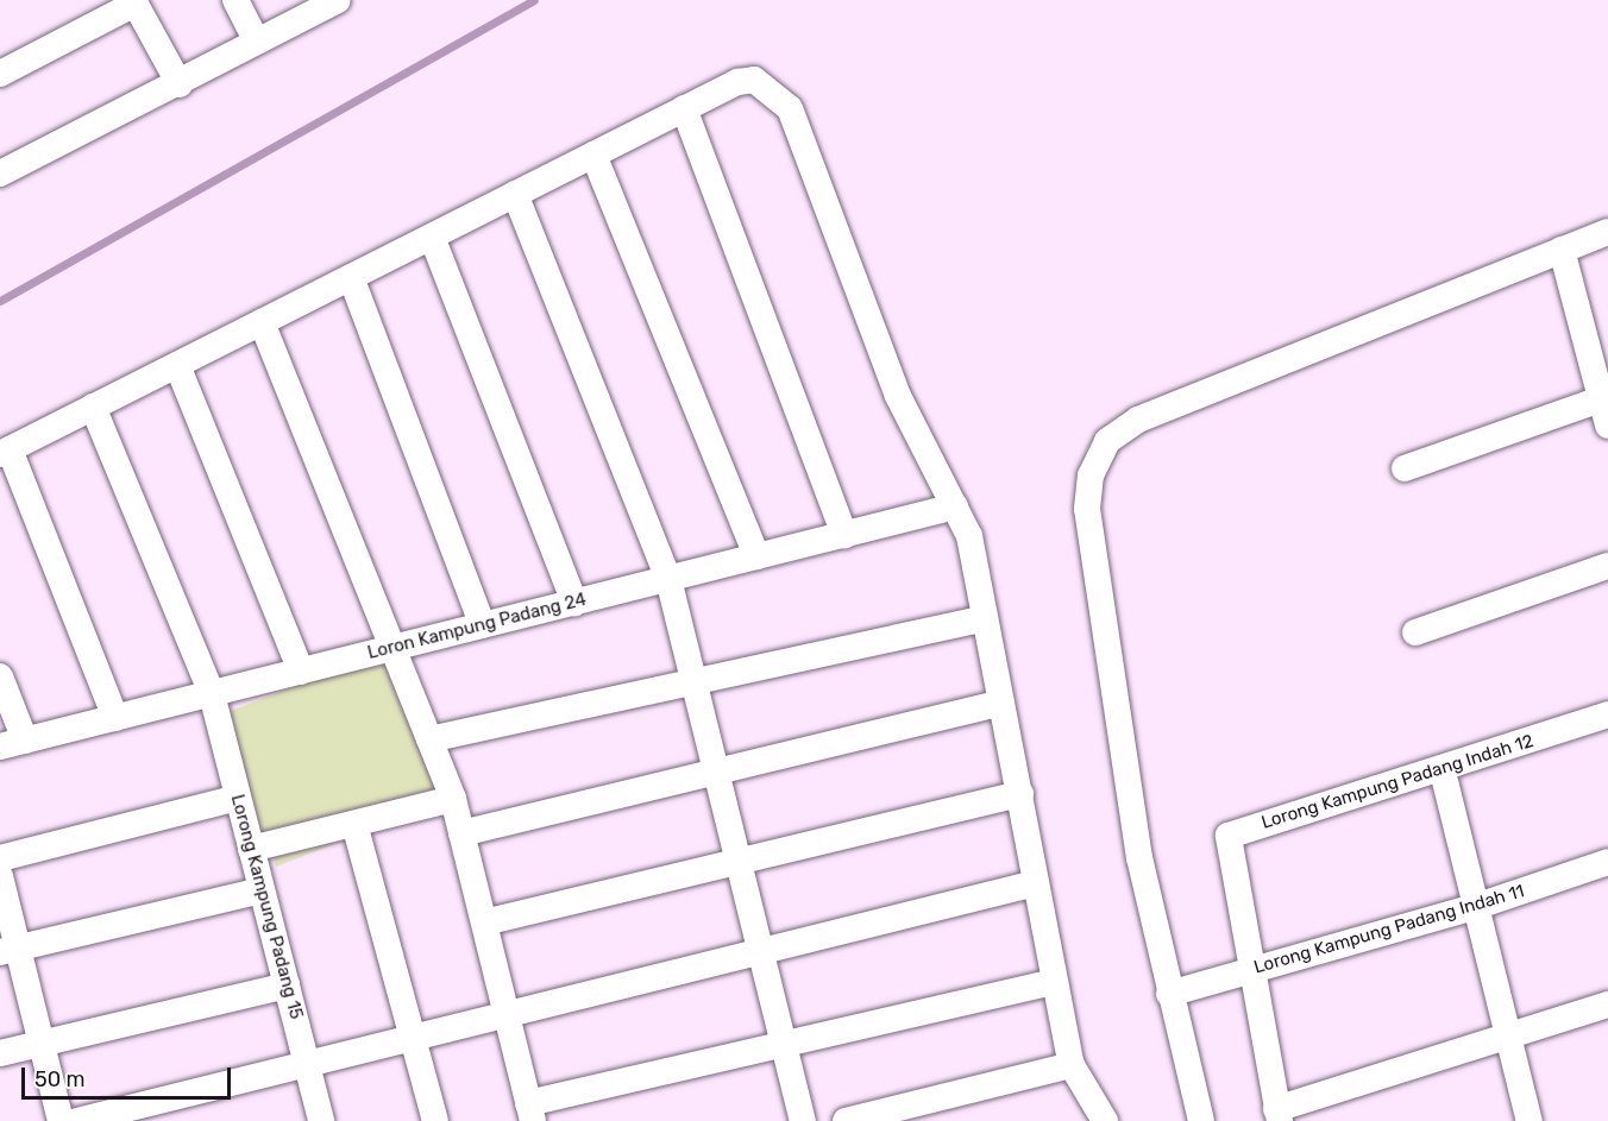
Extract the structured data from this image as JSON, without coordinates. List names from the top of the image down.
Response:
{
  "streets": {
    "street": [
      "Loron Kampung Padang 24",
      "Lorong Kampung Padang Indah 12",
      "Lorong Kampung Padang 15",
      "Lorong Kampung Padang Indah 11"
    ]
  },
  "crossings": [
    ["Loron Kampung Padang 24", "Lorong Kampung Padang 15"],
    ["Lorong Kampung Padang Indah 12", "Lorong Kampung Padang Indah 11"]
  ],
  "scale_bar": "50 m"
}
